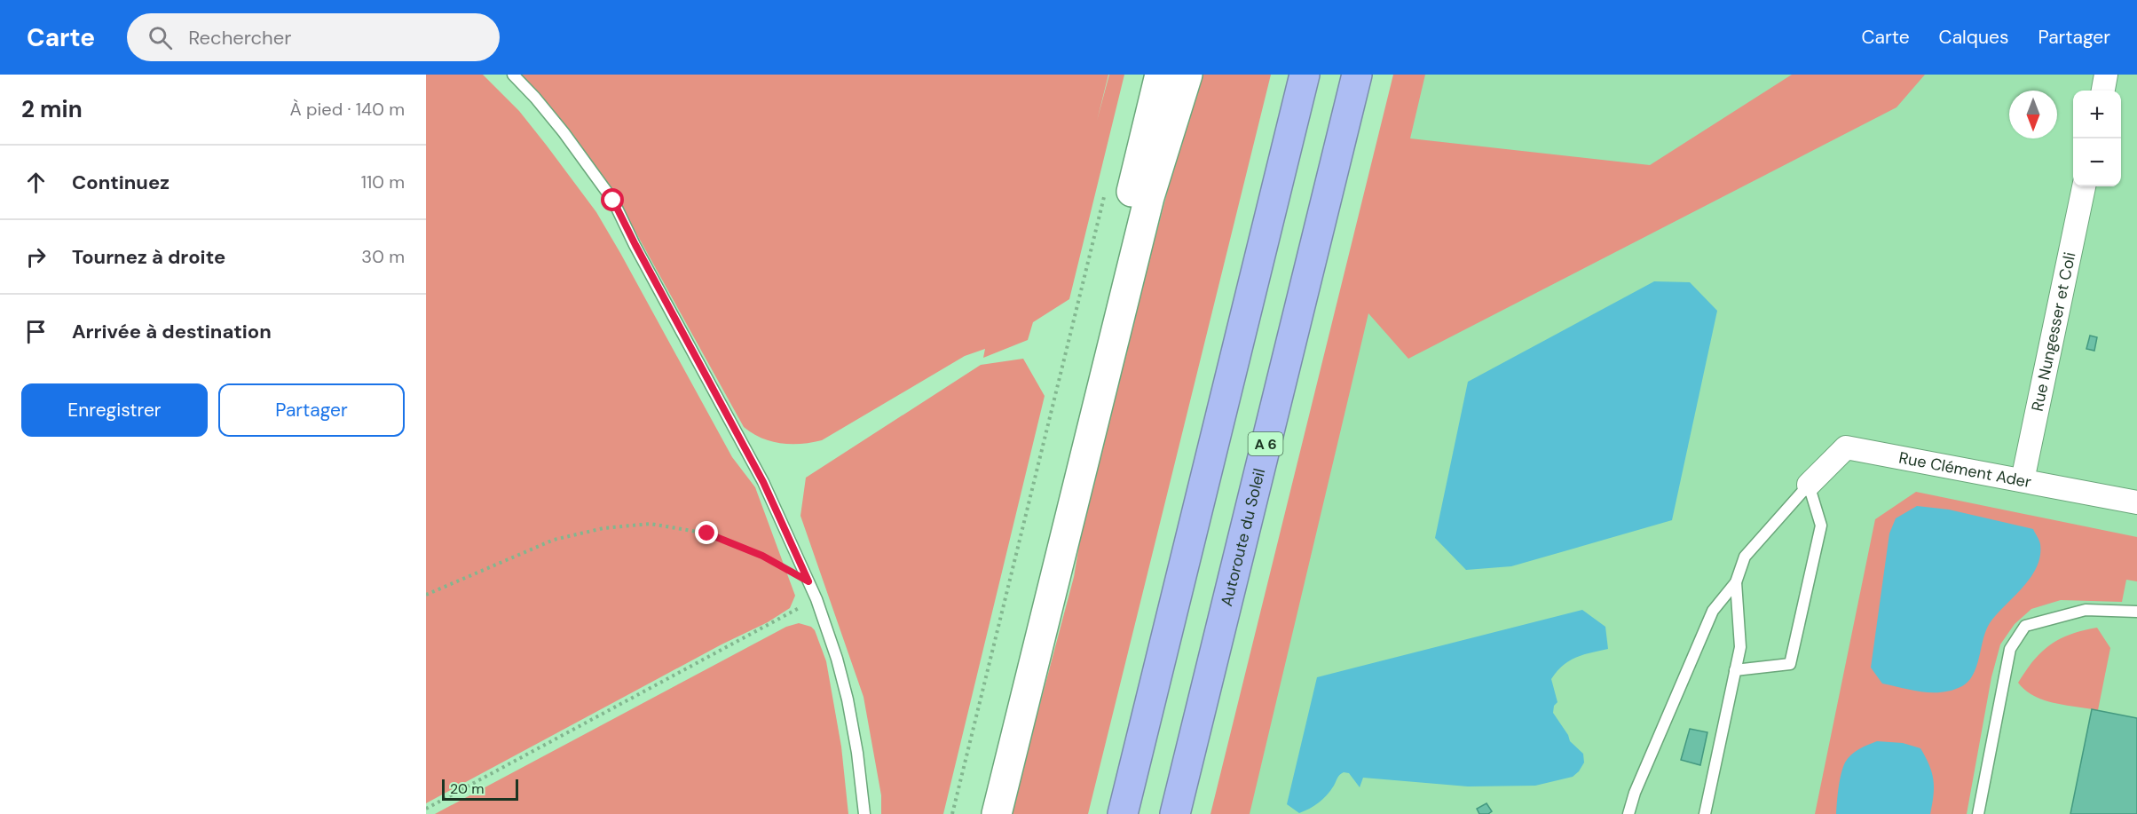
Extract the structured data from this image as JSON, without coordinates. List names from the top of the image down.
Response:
{
  "streets": {
    "highway": ["A 6", "Autoroute du Soleil"],
    "street": ["Rue Nungesser et Coli", "Rue Clément Ader"]
  },
  "crossings": [
    ["Rue Nungesser et Coli", "Rue Clément Ader"]
  ],
  "scale_bar": "20 m",
  "north": "bottom",
  "page": {
    "header": "Carte",
    "search": "Rechercher",
    "nav": ["Carte", "Calques", "Partager"],
    "heading": ["2 min", "À pied · 140 m"],
    "map_buttons": ["+", "−"],
    "list": [
      ["Continuez", "110 m"],
      ["Tournez à droite", "30 m"],
      "Arrivée à destination"
    ],
    "buttons": ["Enregistrer", "Partager"],
    "scale": "20 m"
  }
}
